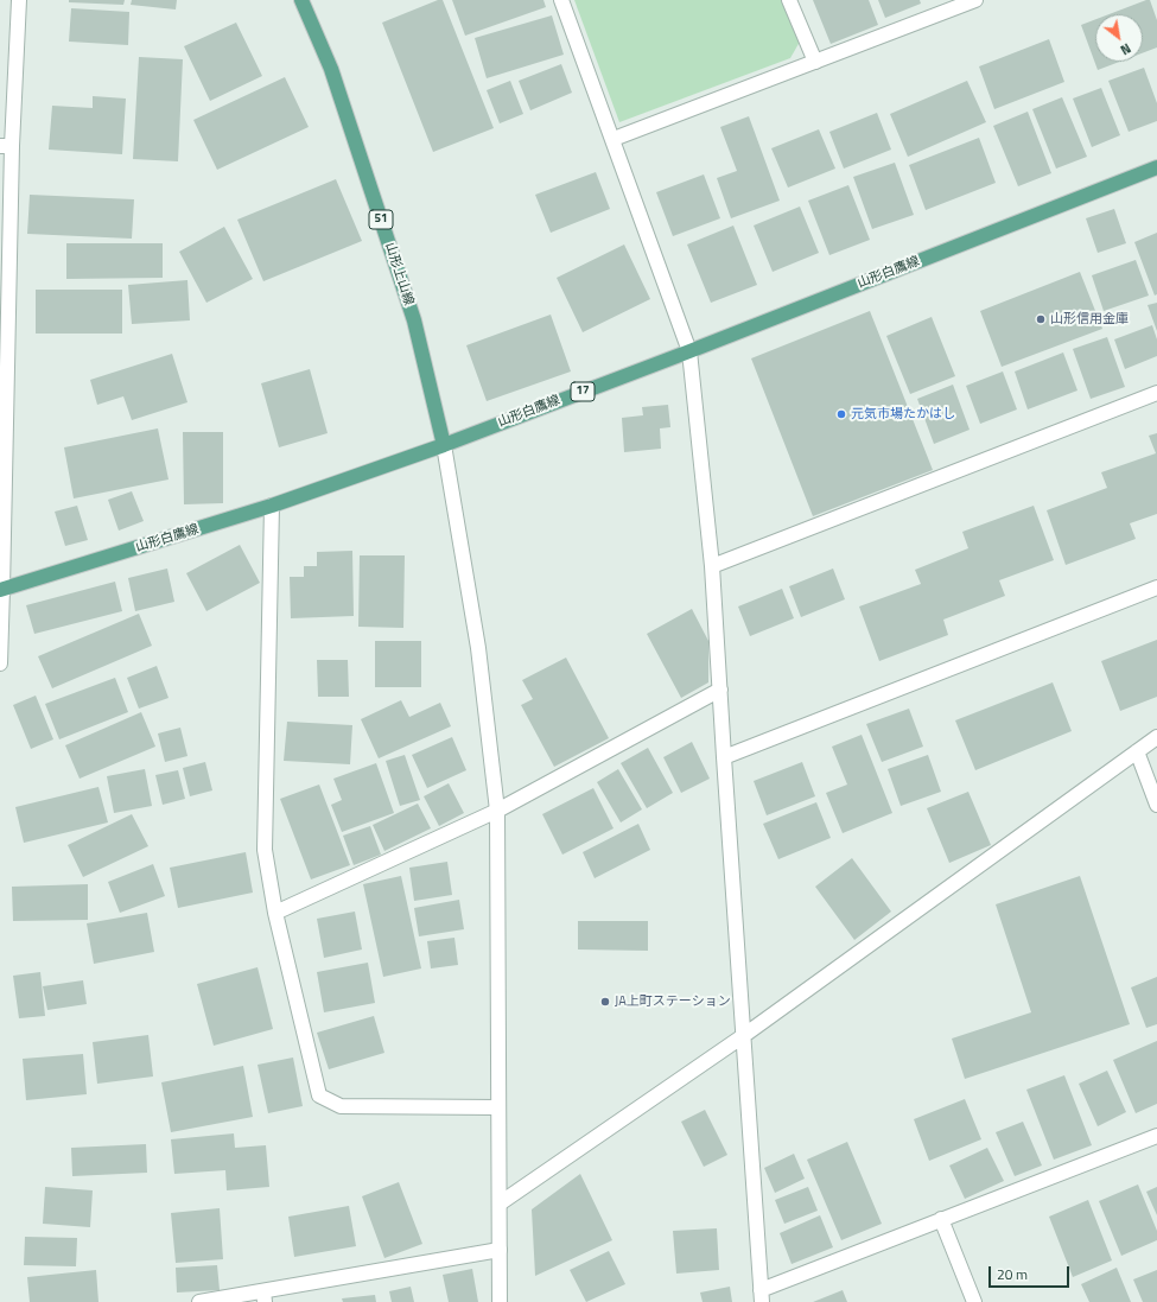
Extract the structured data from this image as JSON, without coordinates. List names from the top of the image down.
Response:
{
  "streets": {
    "main road": [
      "51",
      "山形白鷹線",
      "山形上山線",
      "17"
    ]
  },
  "crossings": [
    ["山形白鷹線", "山形上山線"]
  ],
  "places": ["山形信用金庫", "元気市場たかはし", "JA上町ステーション"],
  "scale_bar": "20 m",
  "north": "bottom right"
}
